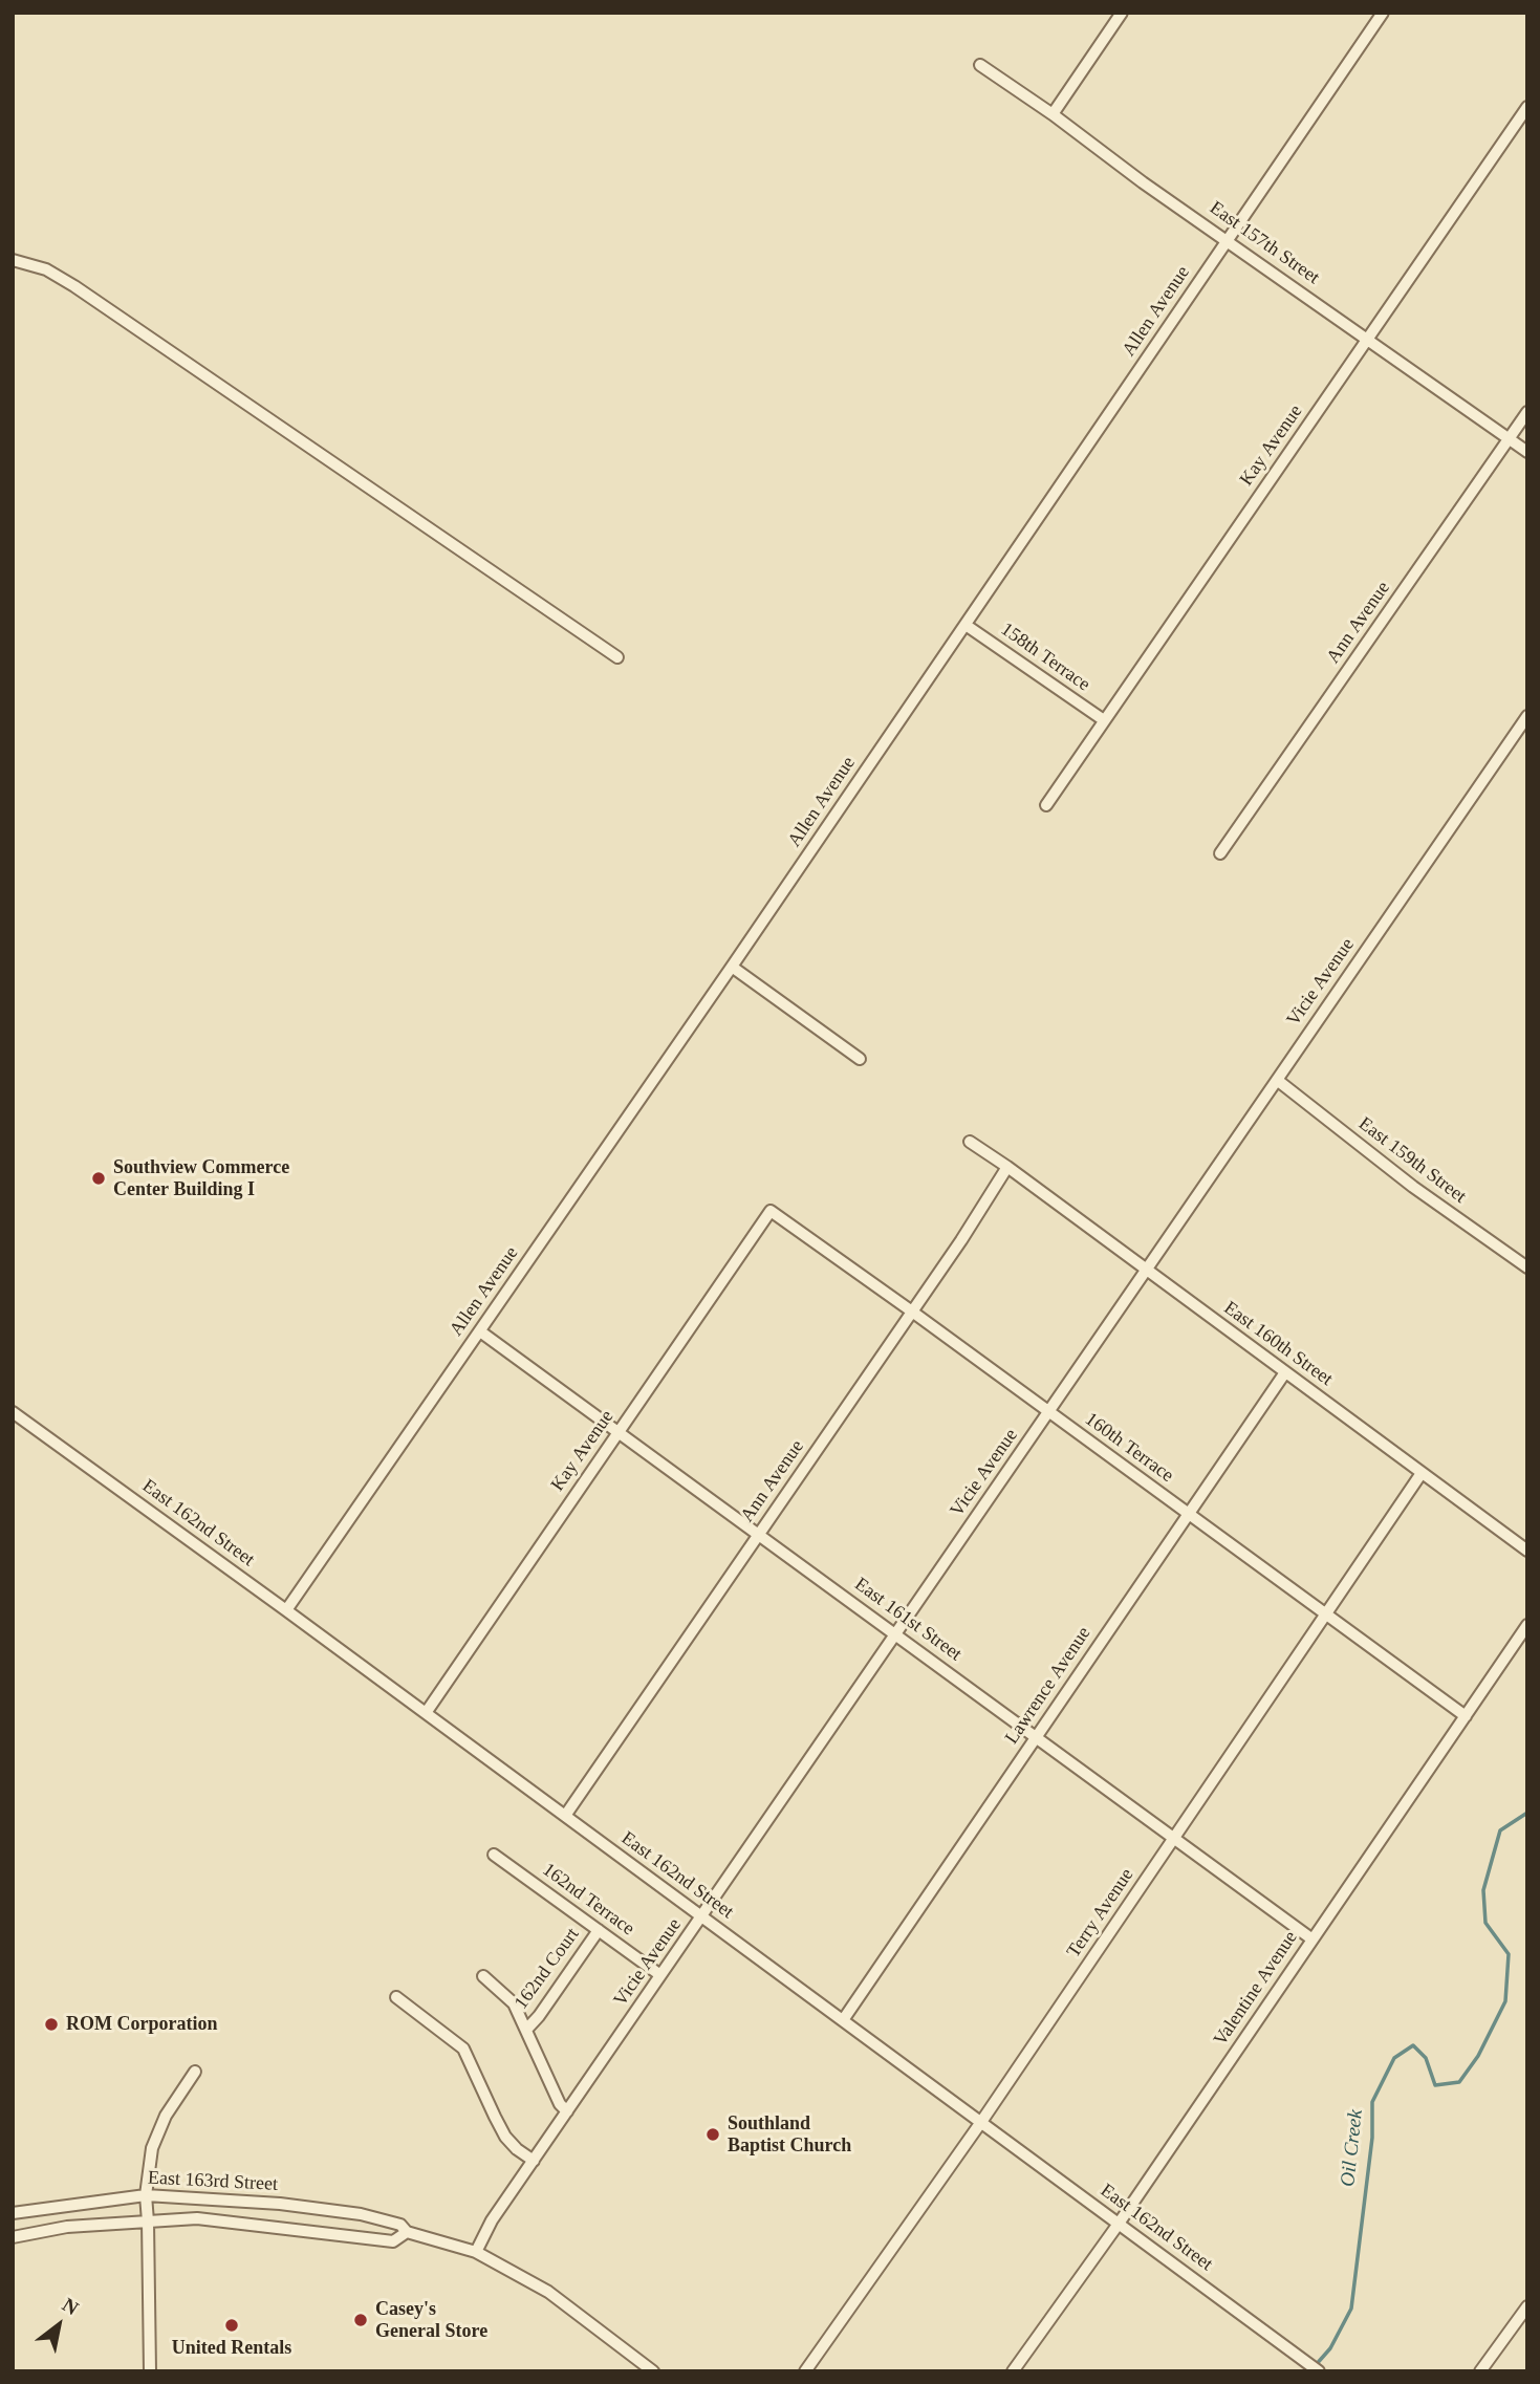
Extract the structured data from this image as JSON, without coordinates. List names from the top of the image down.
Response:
{
  "streets": {
    "street": [
      "East 157th Street",
      "Allen Avenue",
      "Kay Avenue",
      "Ann Avenue",
      "158th Terrace",
      "Vicie Avenue",
      "East 159th Street",
      "East 160th Street",
      "160th Terrace",
      "East 162nd Street",
      "East 161st Street",
      "Lawrence Avenue",
      "162nd Terrace",
      "Terry Avenue",
      "162nd Court",
      "Valentine Avenue",
      "East 163rd Street"
    ]
  },
  "crossings": [
    ["East 157th Street", "Allen Avenue"],
    ["East 157th Street", "Kay Avenue"],
    ["East 157th Street", "Ann Avenue"],
    ["Allen Avenue", "158th Terrace"],
    ["Allen Avenue", "East 162nd Street"],
    ["Allen Avenue", "East 161st Street"],
    ["Kay Avenue", "158th Terrace"],
    ["Kay Avenue", "160th Terrace"],
    ["Kay Avenue", "East 162nd Street"],
    ["Kay Avenue", "East 161st Street"],
    ["Ann Avenue", "East 160th Street"],
    ["Ann Avenue", "160th Terrace"],
    ["Ann Avenue", "East 162nd Street"],
    ["Ann Avenue", "East 161st Street"],
    ["Vicie Avenue", "East 159th Street"],
    ["Vicie Avenue", "East 160th Street"],
    ["Vicie Avenue", "160th Terrace"],
    ["Vicie Avenue", "East 162nd Street"],
    ["Vicie Avenue", "East 161st Street"],
    ["Vicie Avenue", "162nd Terrace"],
    ["Vicie Avenue", "East 163rd Street"],
    ["East 160th Street", "Lawrence Avenue"],
    ["East 160th Street", "Terry Avenue"],
    ["160th Terrace", "Lawrence Avenue"],
    ["160th Terrace", "Terry Avenue"],
    ["160th Terrace", "Valentine Avenue"],
    ["East 162nd Street", "Lawrence Avenue"],
    ["East 162nd Street", "Terry Avenue"],
    ["East 162nd Street", "Valentine Avenue"],
    ["East 161st Street", "Lawrence Avenue"],
    ["East 161st Street", "Terry Avenue"],
    ["East 161st Street", "Valentine Avenue"],
    ["162nd Terrace", "162nd Court"]
  ],
  "water": ["Oil Creek"],
  "places": [
    "Southview Commerce Center Building I",
    "ROM Corporation",
    "Southland Baptist Church",
    "Casey's General Store",
    "United Rentals"
  ],
  "north": "top right"
}
